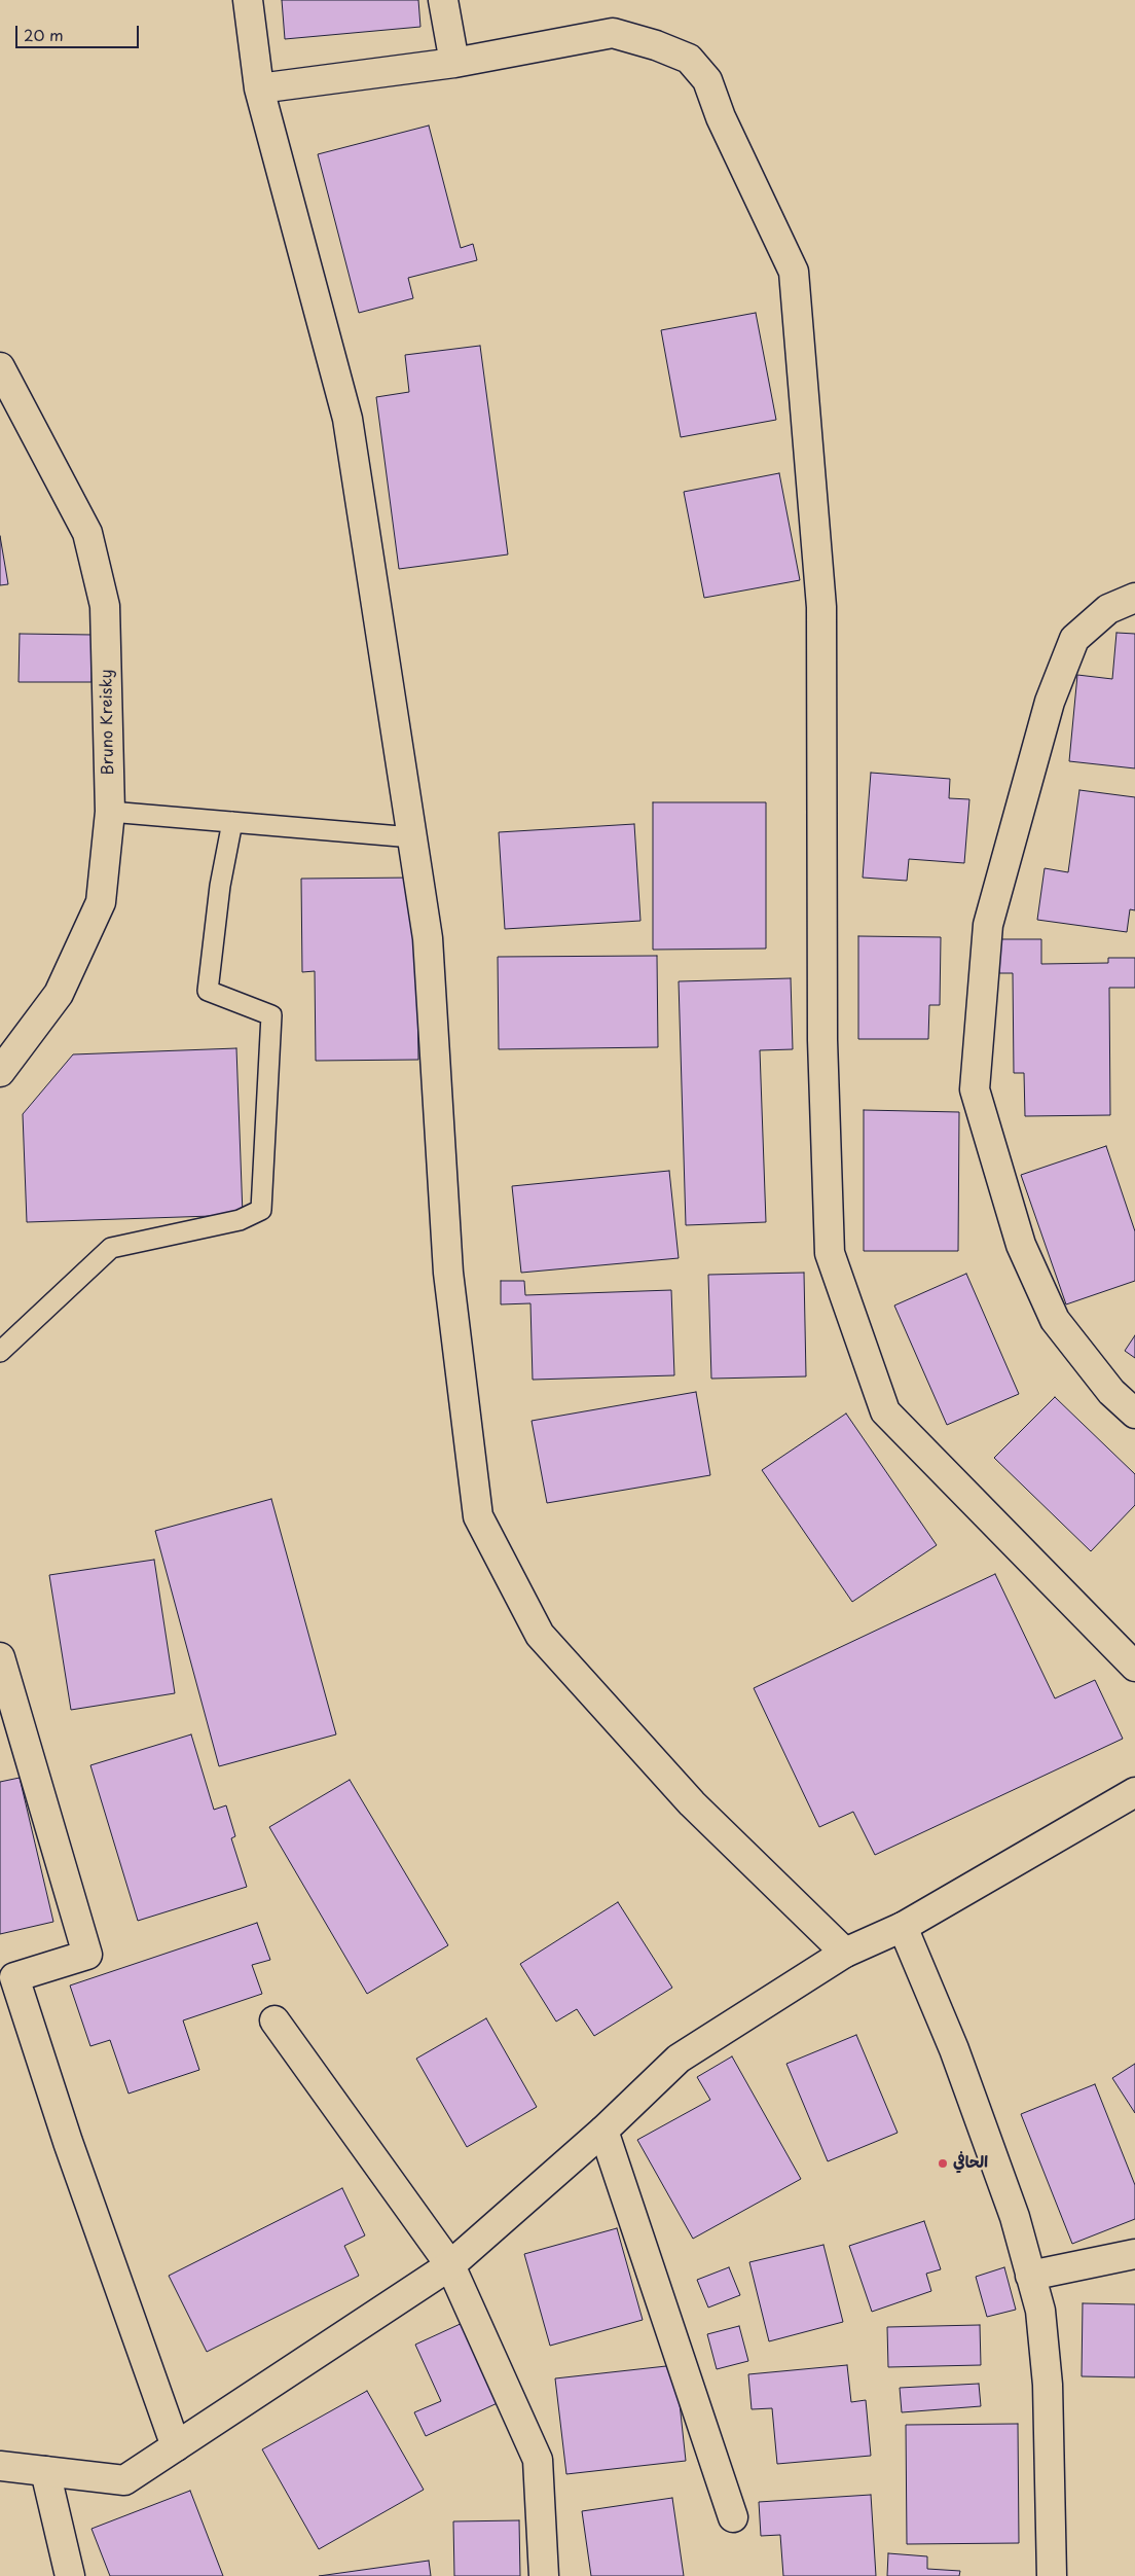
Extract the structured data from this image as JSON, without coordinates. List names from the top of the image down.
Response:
{
  "streets": {
    "street": ["Bruno Kreisky"]
  },
  "places": ["الحافي"],
  "scale_bar": "20 m"
}
